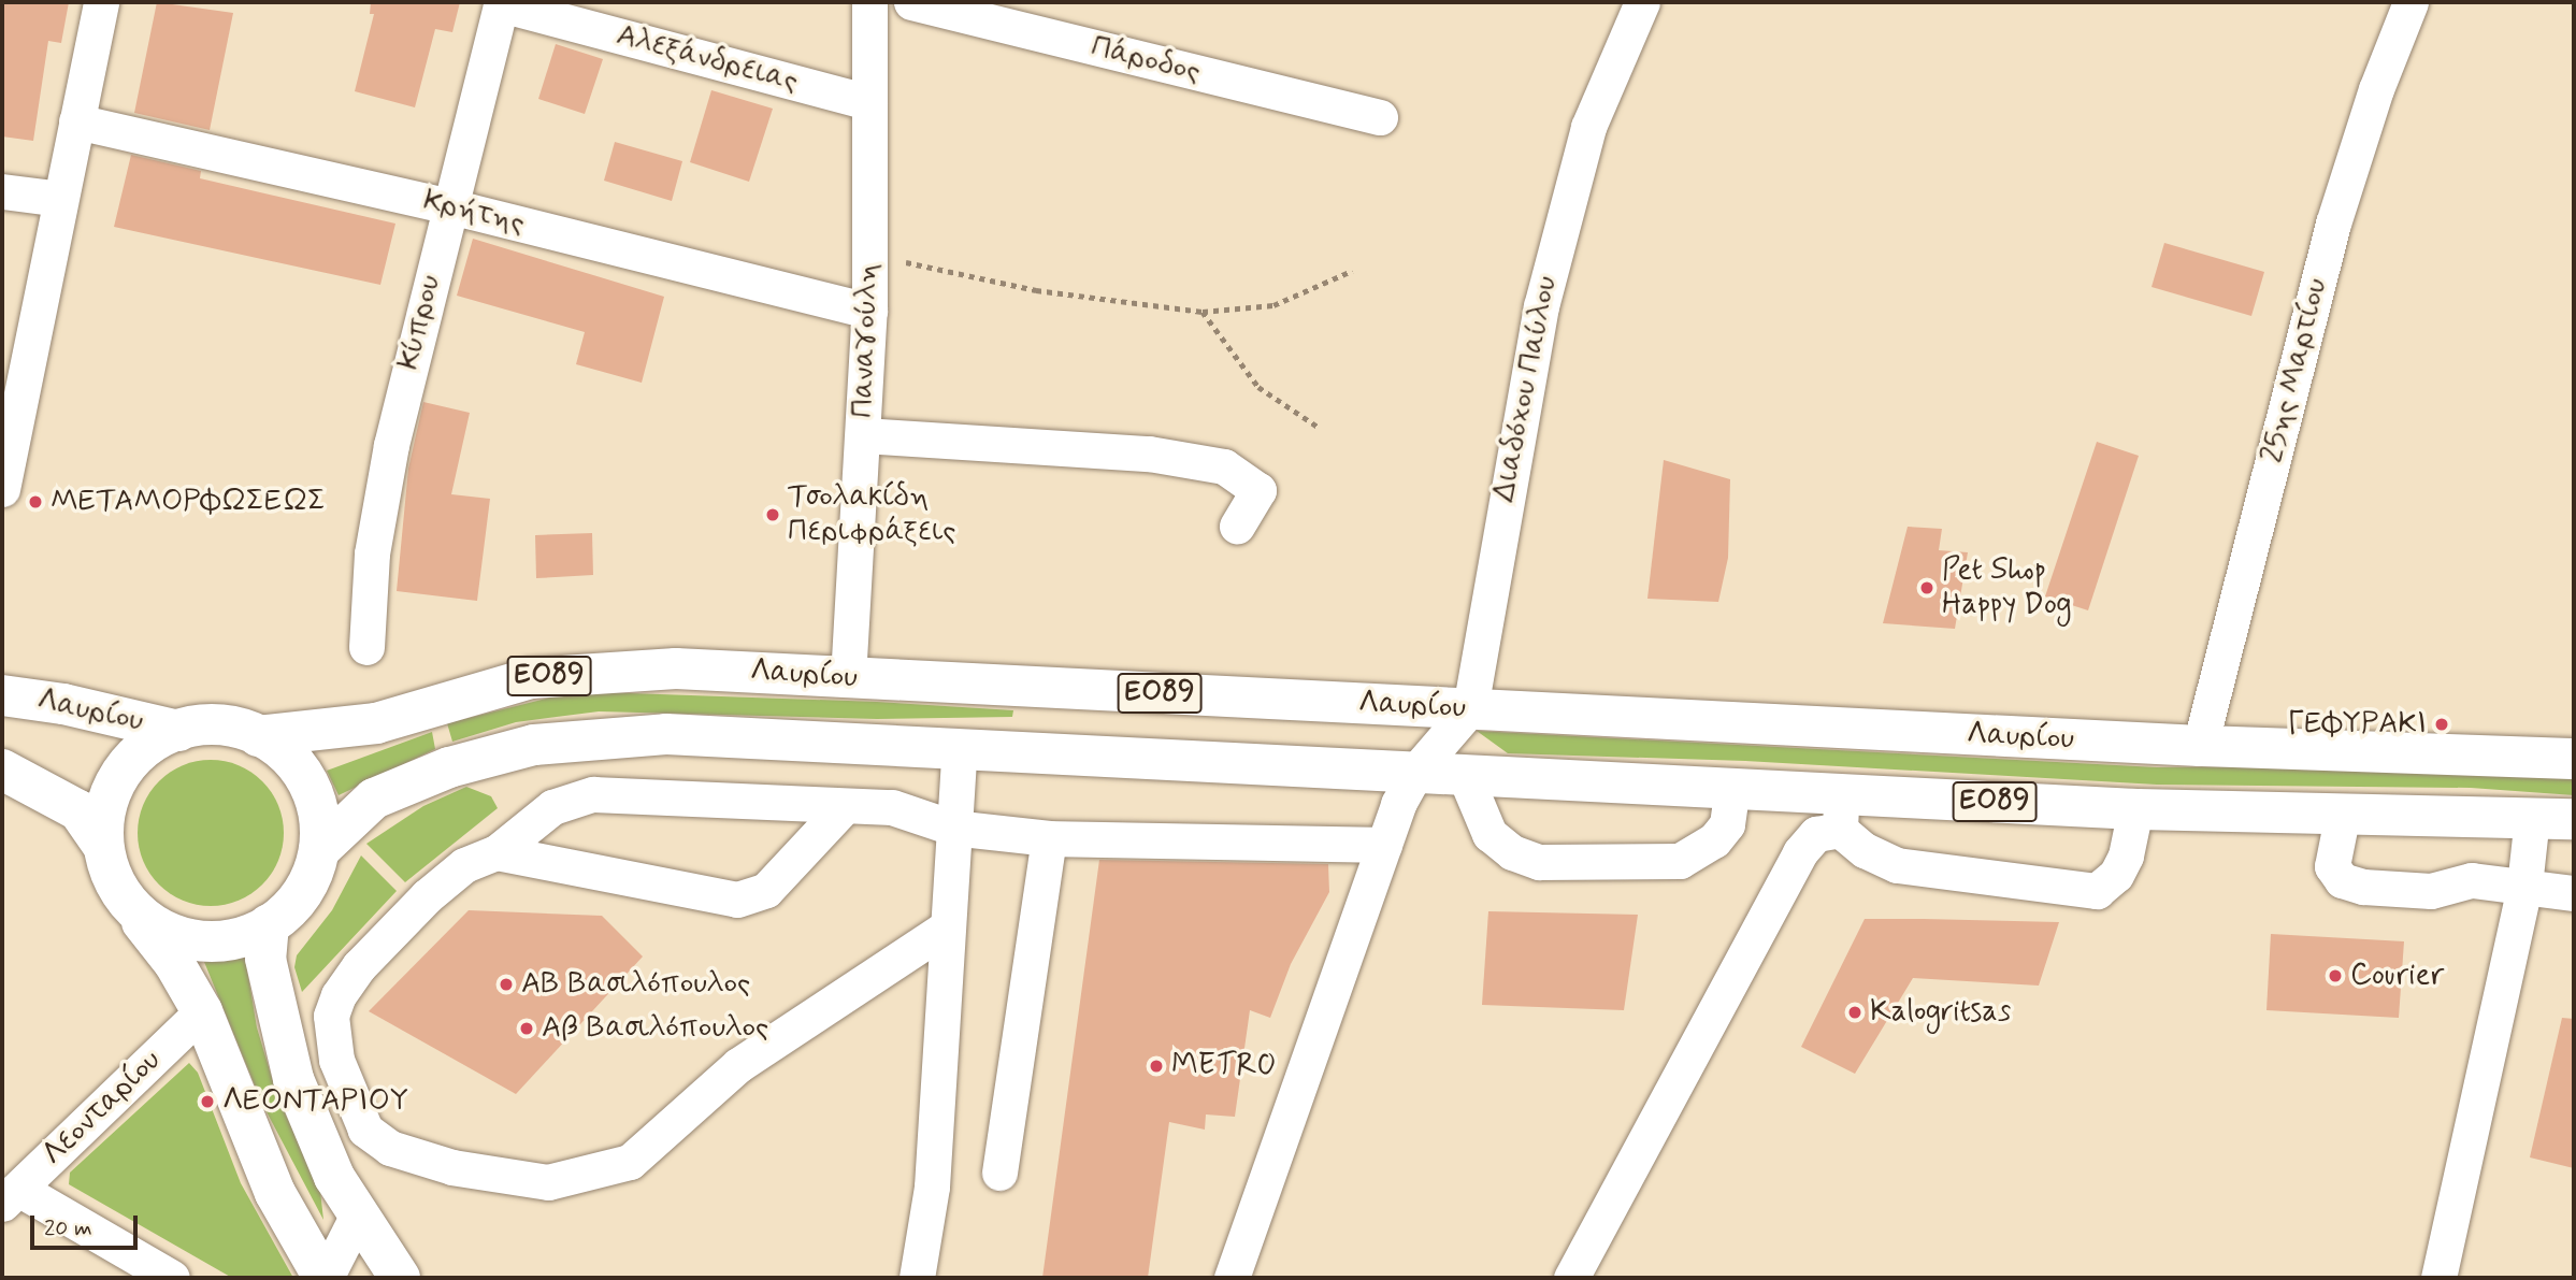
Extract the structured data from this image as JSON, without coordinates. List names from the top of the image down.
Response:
{
  "streets": {
    "main road": ["Λαυρίου", "ΕΟ89"],
    "street": [
      "Αλεξάνδρειας",
      "Πάροδος",
      "Κρήτης",
      "Κύπρου",
      "Παναγούλη",
      "25ης Μαρτίου",
      "Διαδόχου Παύλου",
      "Λεονταρίου"
    ]
  },
  "crossings": [
    ["Αλεξάνδρειας", "Κύπρου"],
    ["Αλεξάνδρειας", "Παναγούλη"],
    ["Κρήτης", "Κύπρου"],
    ["Κρήτης", "Παναγούλη"],
    ["Παναγούλη", "Λαυρίου"],
    ["25ης Μαρτίου", "Λαυρίου"],
    ["Διαδόχου Παύλου", "Λαυρίου"]
  ],
  "places": [
    "ΜΕΤΑΜΟΡΦΩΣΕΩΣ",
    "Τσολακίδη Περιφράξεις",
    "Pet Shop Happy Dog",
    "ΓΕΦΥΡΑΚΙ",
    "Courier",
    "ΑΒ Βασιλόπουλος",
    "Kalogritsas",
    "Αβ Βασιλόπουλος",
    "METRO",
    "ΛΕΟΝΤΑΡΙΟΥ"
  ],
  "scale_bar": "20 m"
}
